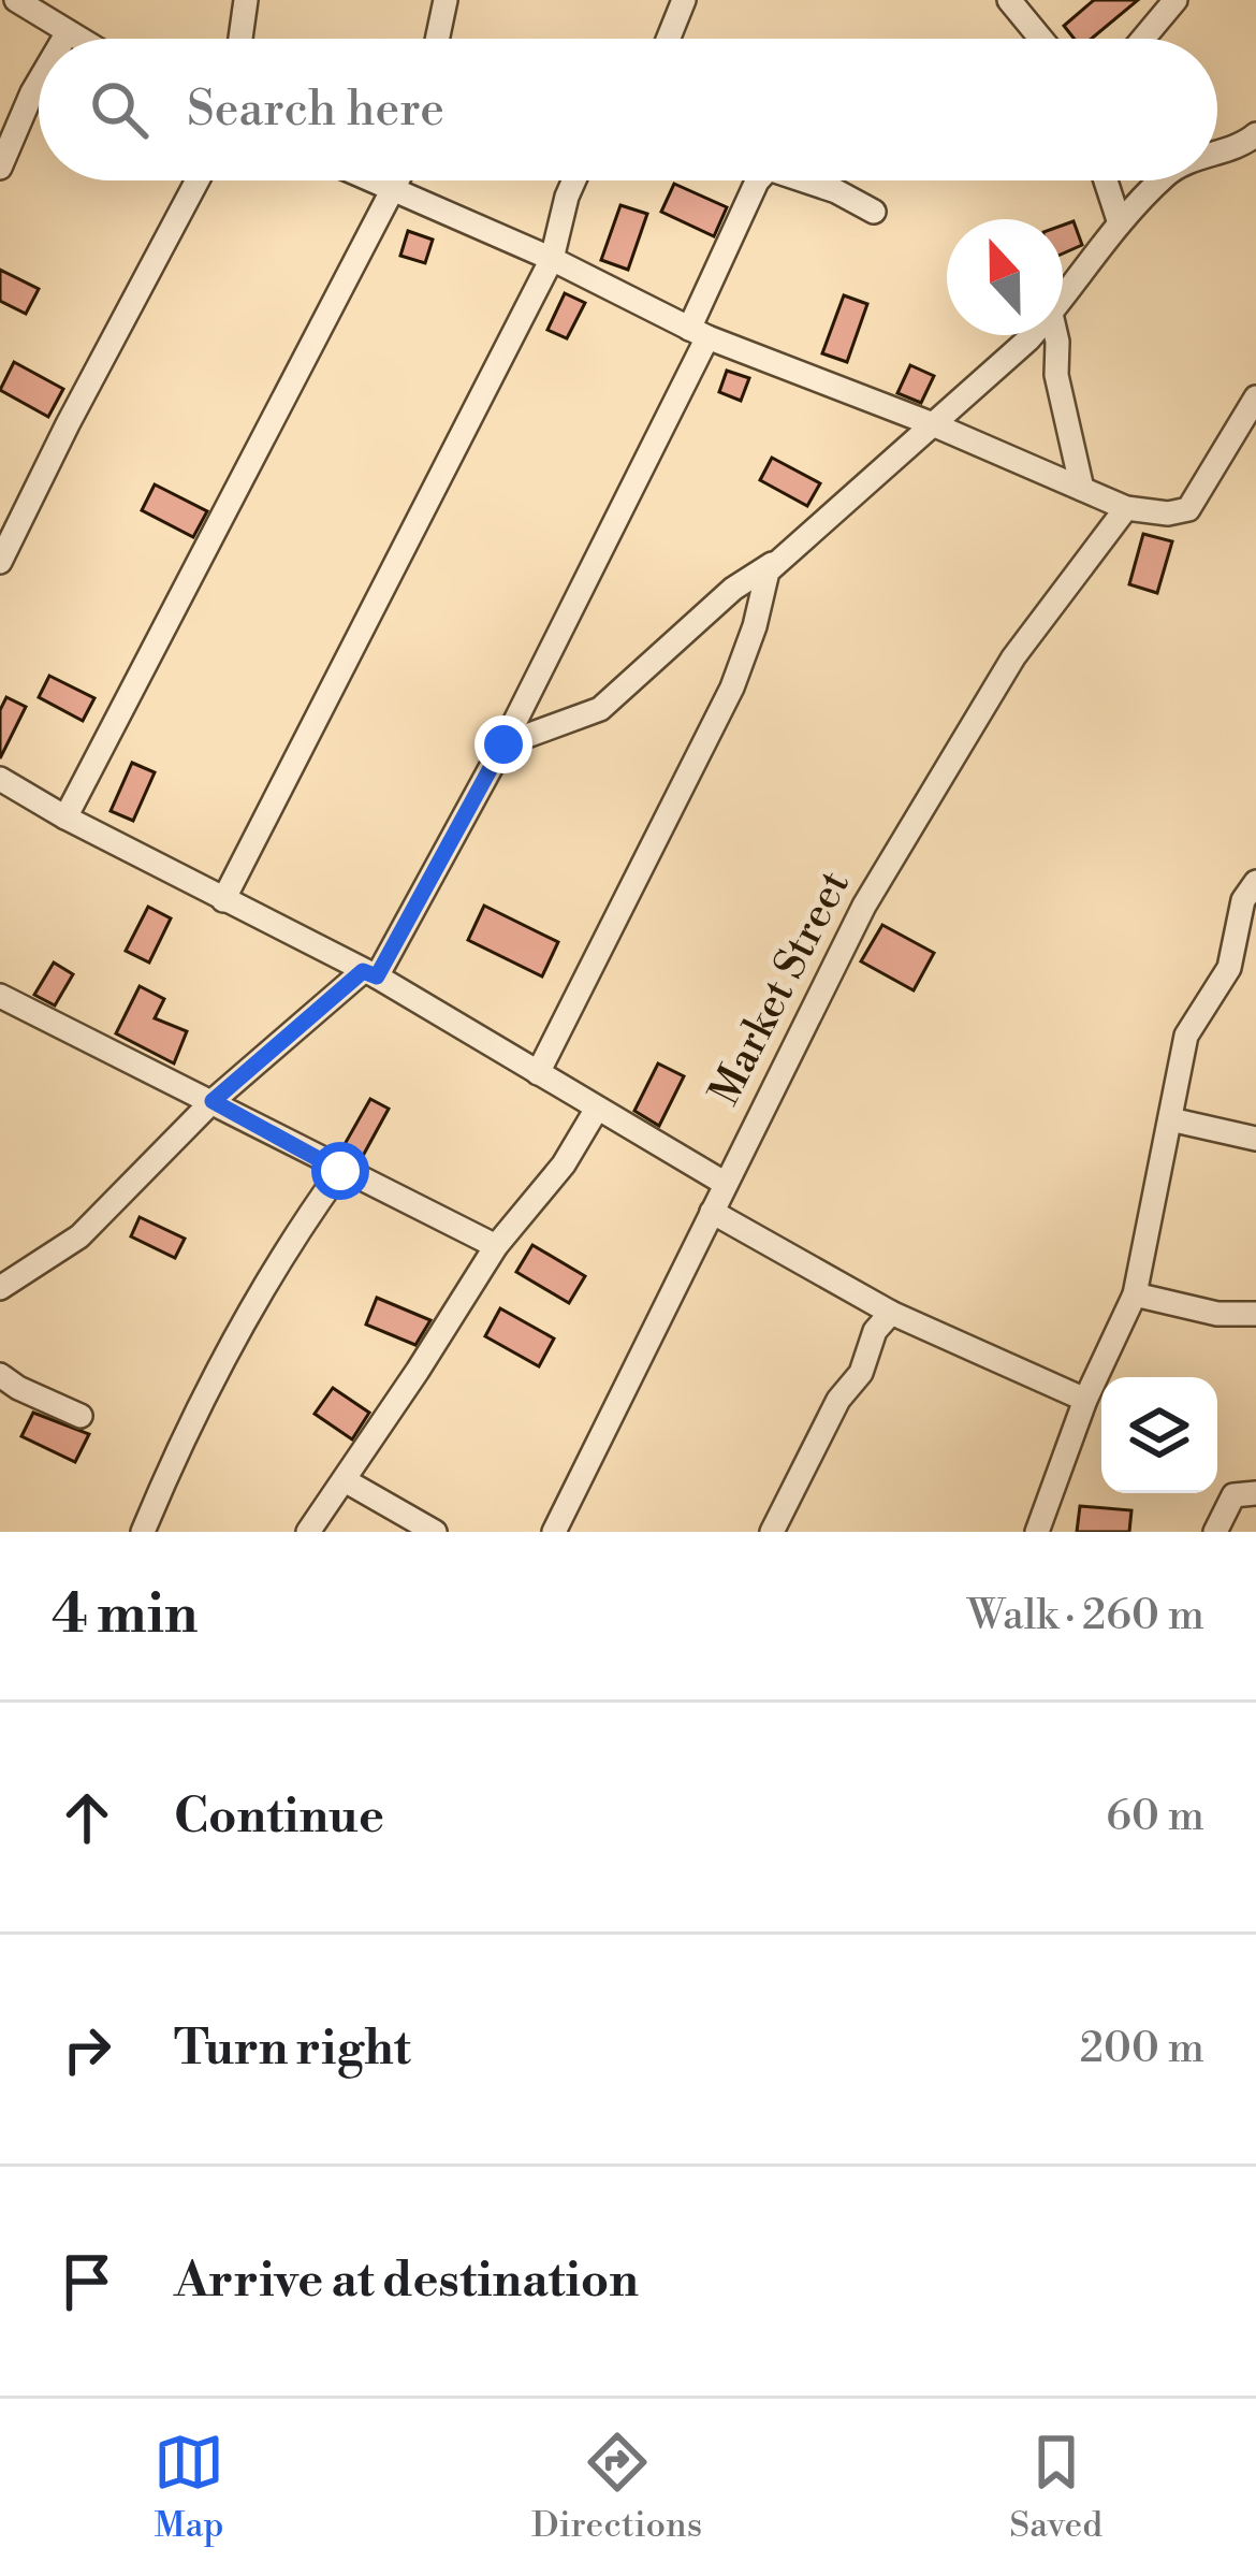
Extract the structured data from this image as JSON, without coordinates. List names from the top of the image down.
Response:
{
  "streets": {
    "street": ["Market Street"]
  },
  "north": "top",
  "page": {
    "search": "Search here",
    "heading": ["4 min", "Walk · 260 m"],
    "list": [
      ["Continue", "60 m"],
      ["Turn right", "200 m"],
      "Arrive at destination"
    ],
    "nav": ["Map", "Directions", "Saved"]
  }
}
